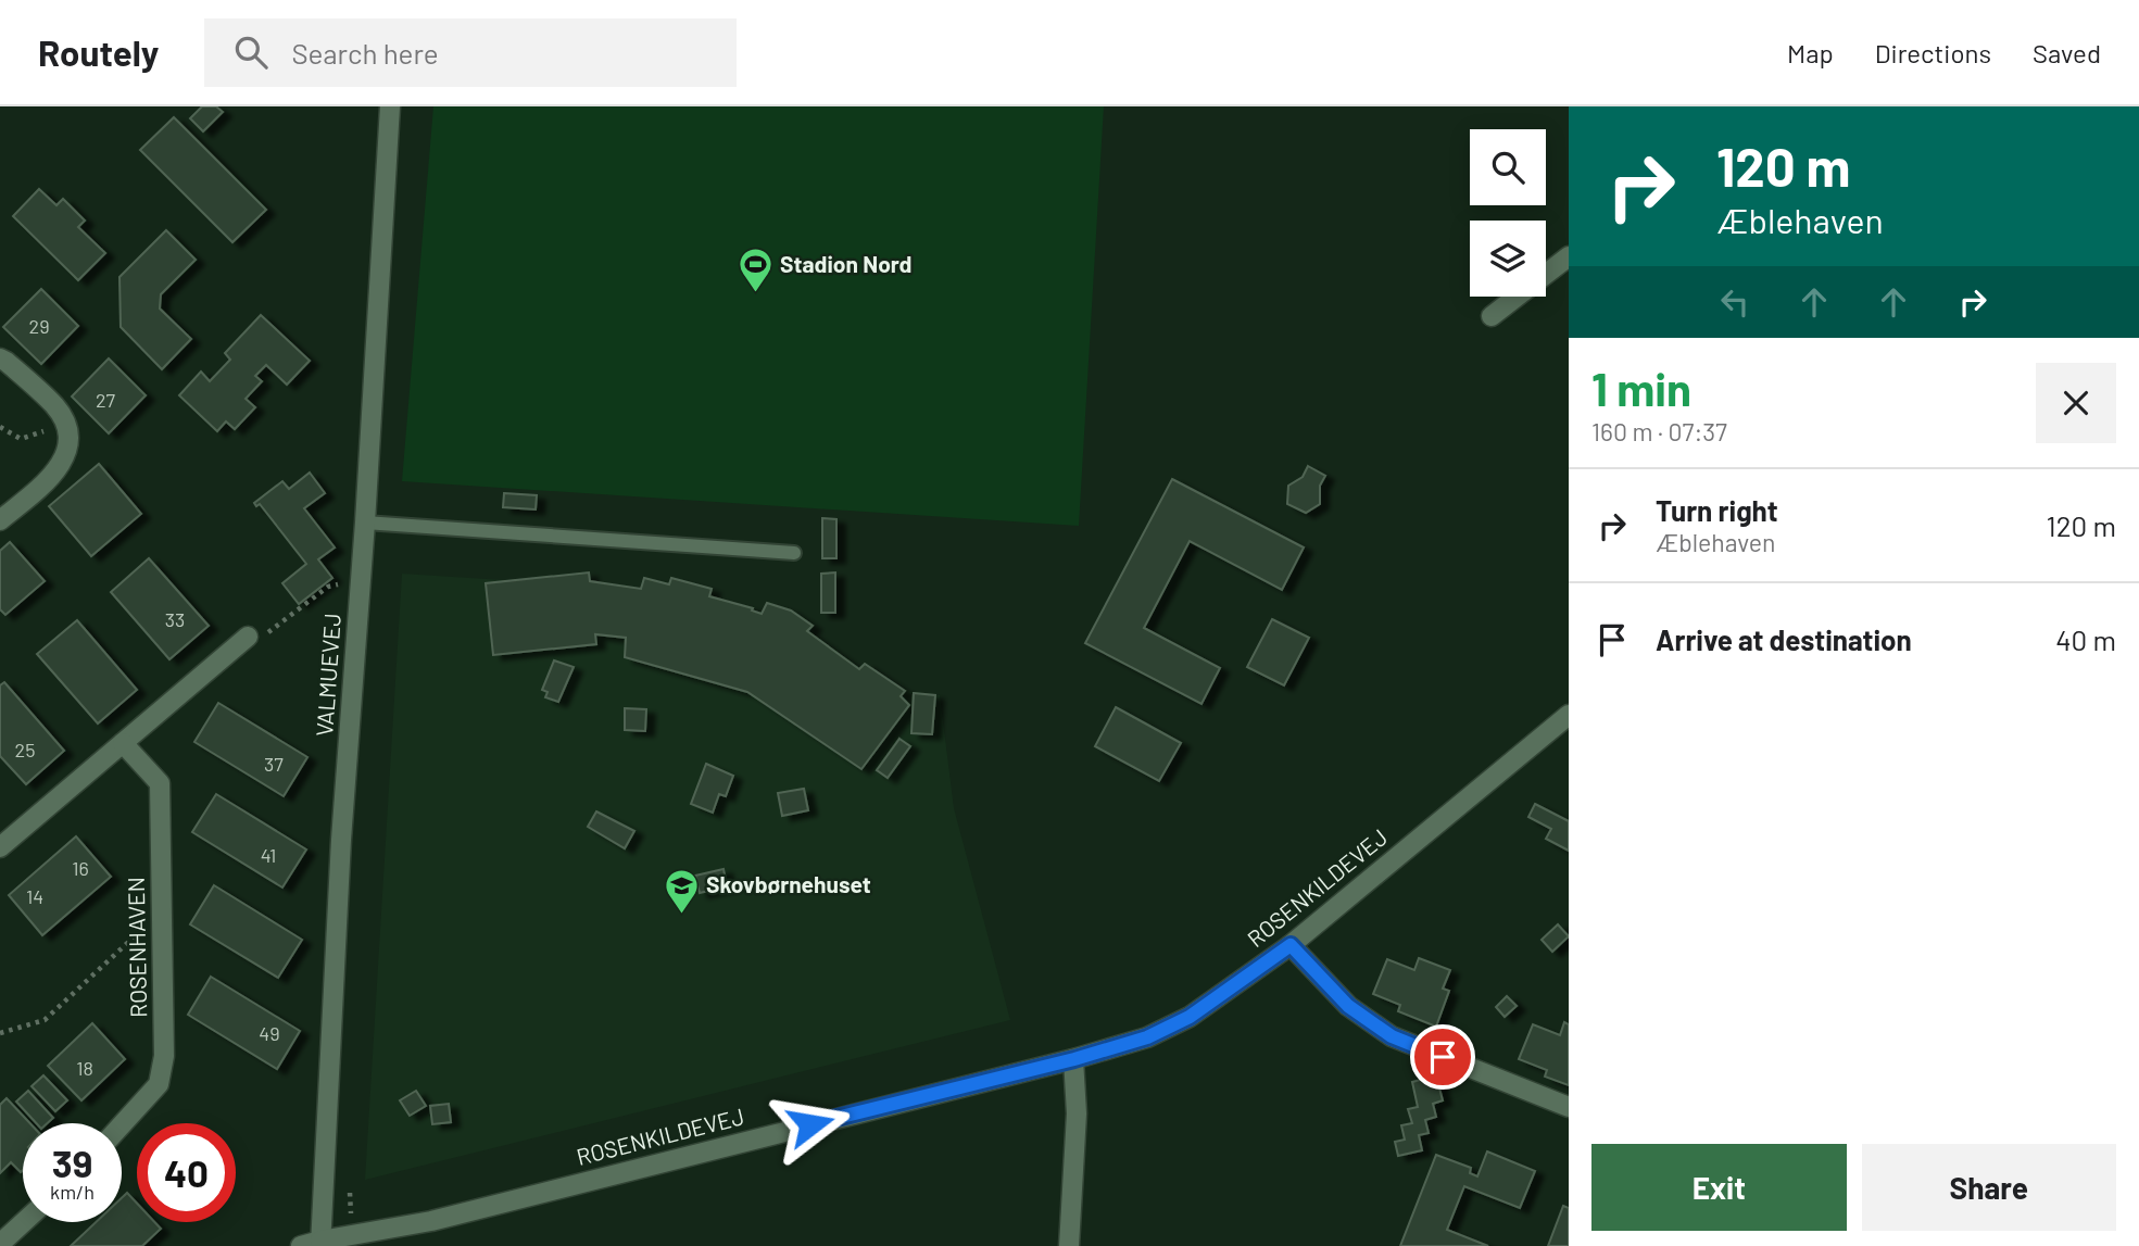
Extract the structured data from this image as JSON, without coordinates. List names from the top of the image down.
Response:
{
  "streets": {
    "street": ["VALMUEVEJ", "ROSENKILDEVEJ", "ROSENHAVEN"]
  },
  "crossings": [
    ["VALMUEVEJ", "ROSENKILDEVEJ"]
  ],
  "places": {
    "sports": ["Stadion Nord"],
    "school or university": ["Skovbørnehuset"]
  },
  "house_numbers": [
    "29",
    "27",
    "33",
    "25",
    "37",
    "41",
    "16",
    "14",
    "49",
    "18"
  ],
  "page": {
    "header": "Routely",
    "search": "Search here",
    "nav": ["Map", "Directions", "Saved"],
    "turn": ["120 m", "Æblehaven"],
    "heading": ["1 min", "160 m · 07:37"],
    "list": [
      {
        "name": "Turn right",
        "note": "Æblehaven",
        "value": "120 m"
      },
      {
        "name": "Arrive at destination",
        "value": "40 m"
      }
    ],
    "speed": "39 km/h",
    "limit": "40",
    "buttons": ["Exit", "Share"]
  }
}
